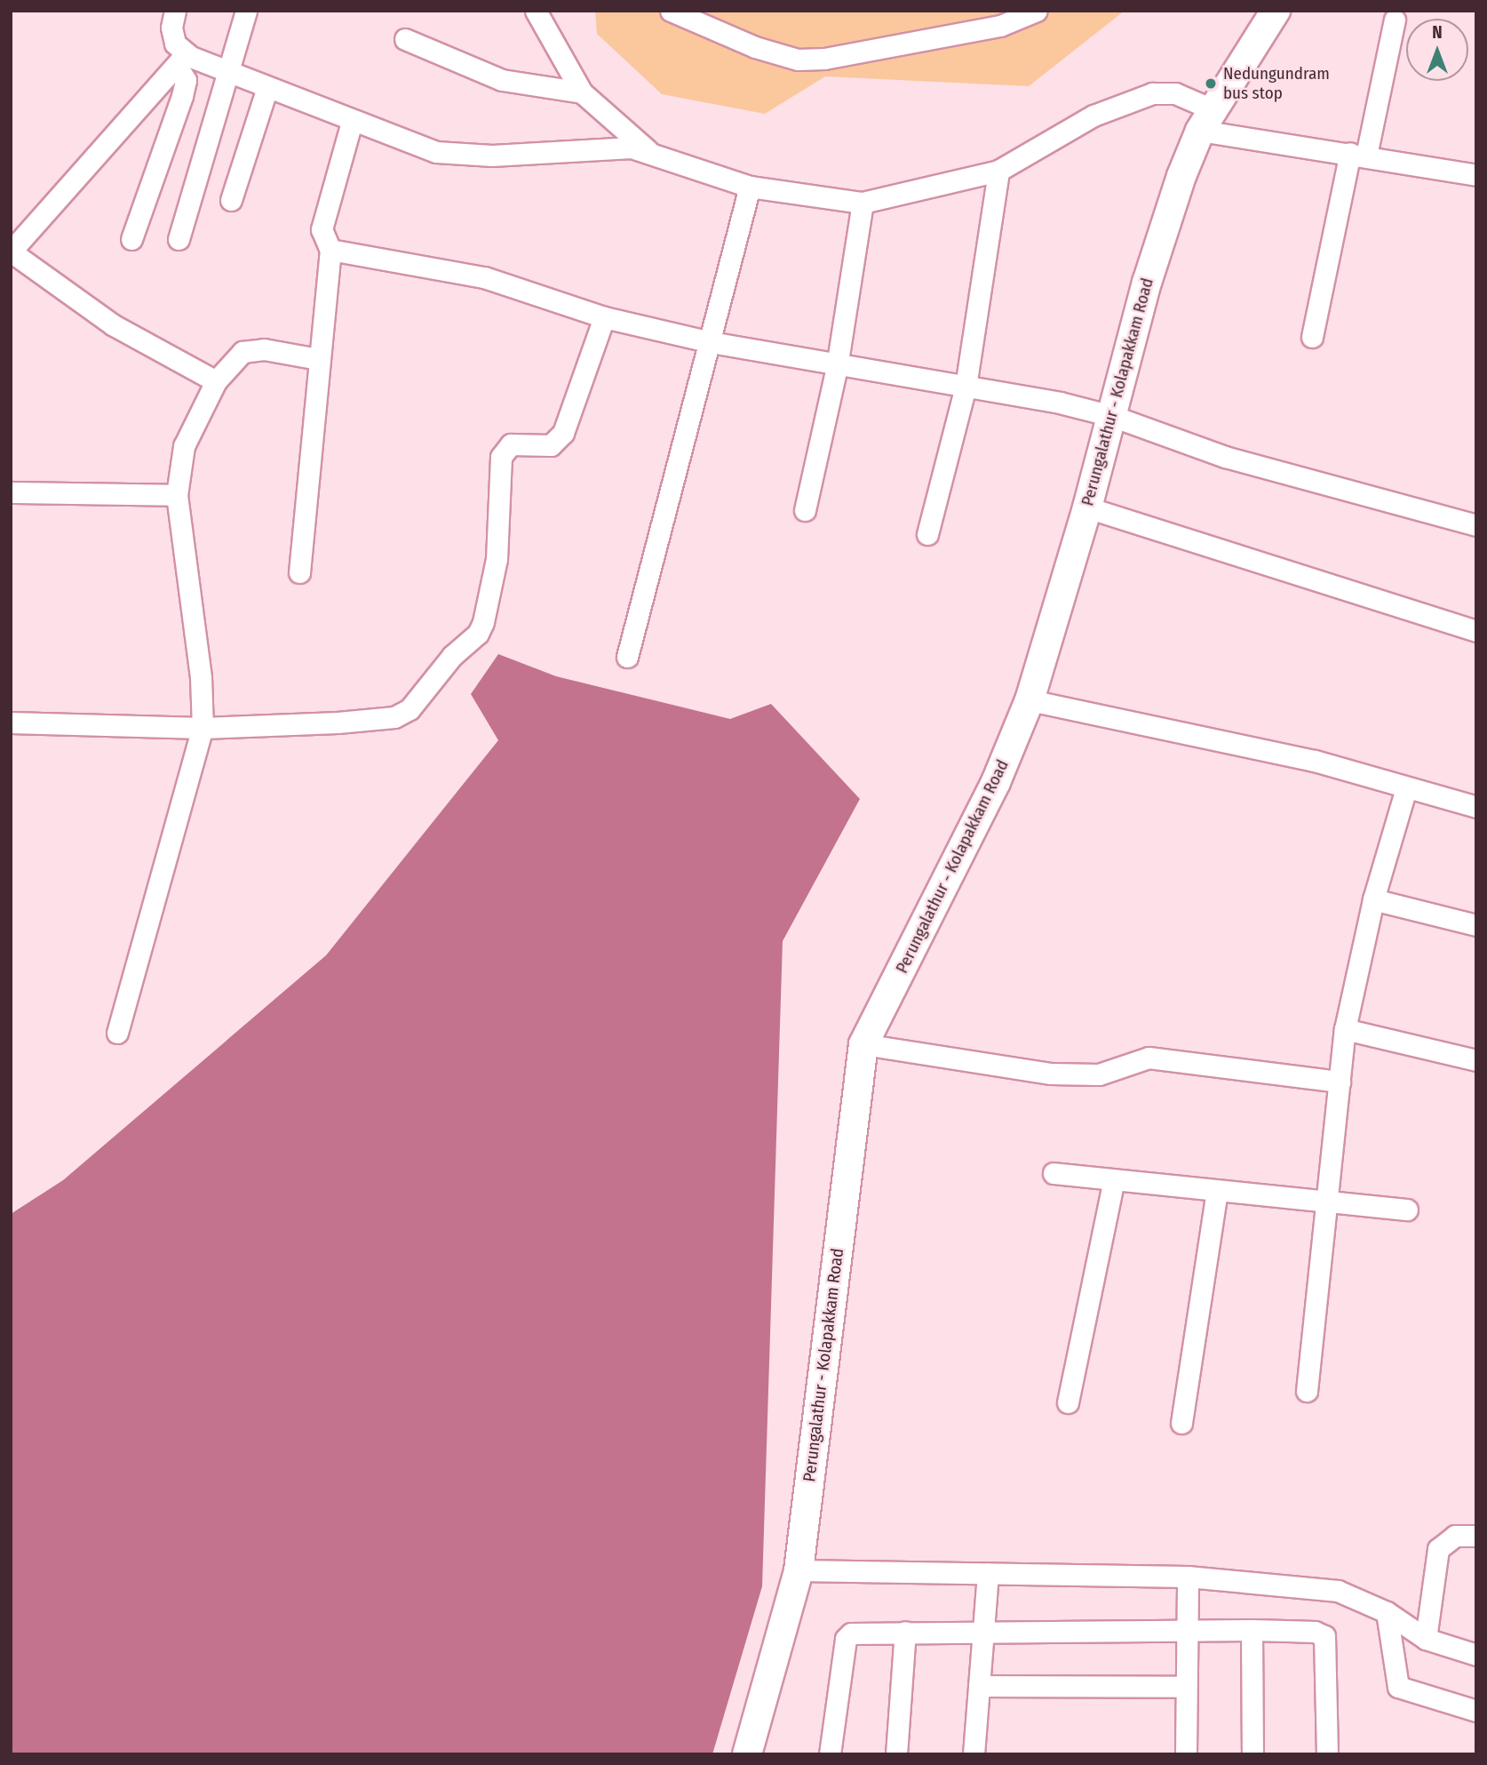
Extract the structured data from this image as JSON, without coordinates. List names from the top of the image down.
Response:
{
  "streets": {
    "main road": ["Perungalathur - Kolapakkam Road"]
  },
  "places": ["Nedungundram bus stop"],
  "north": "top"
}
